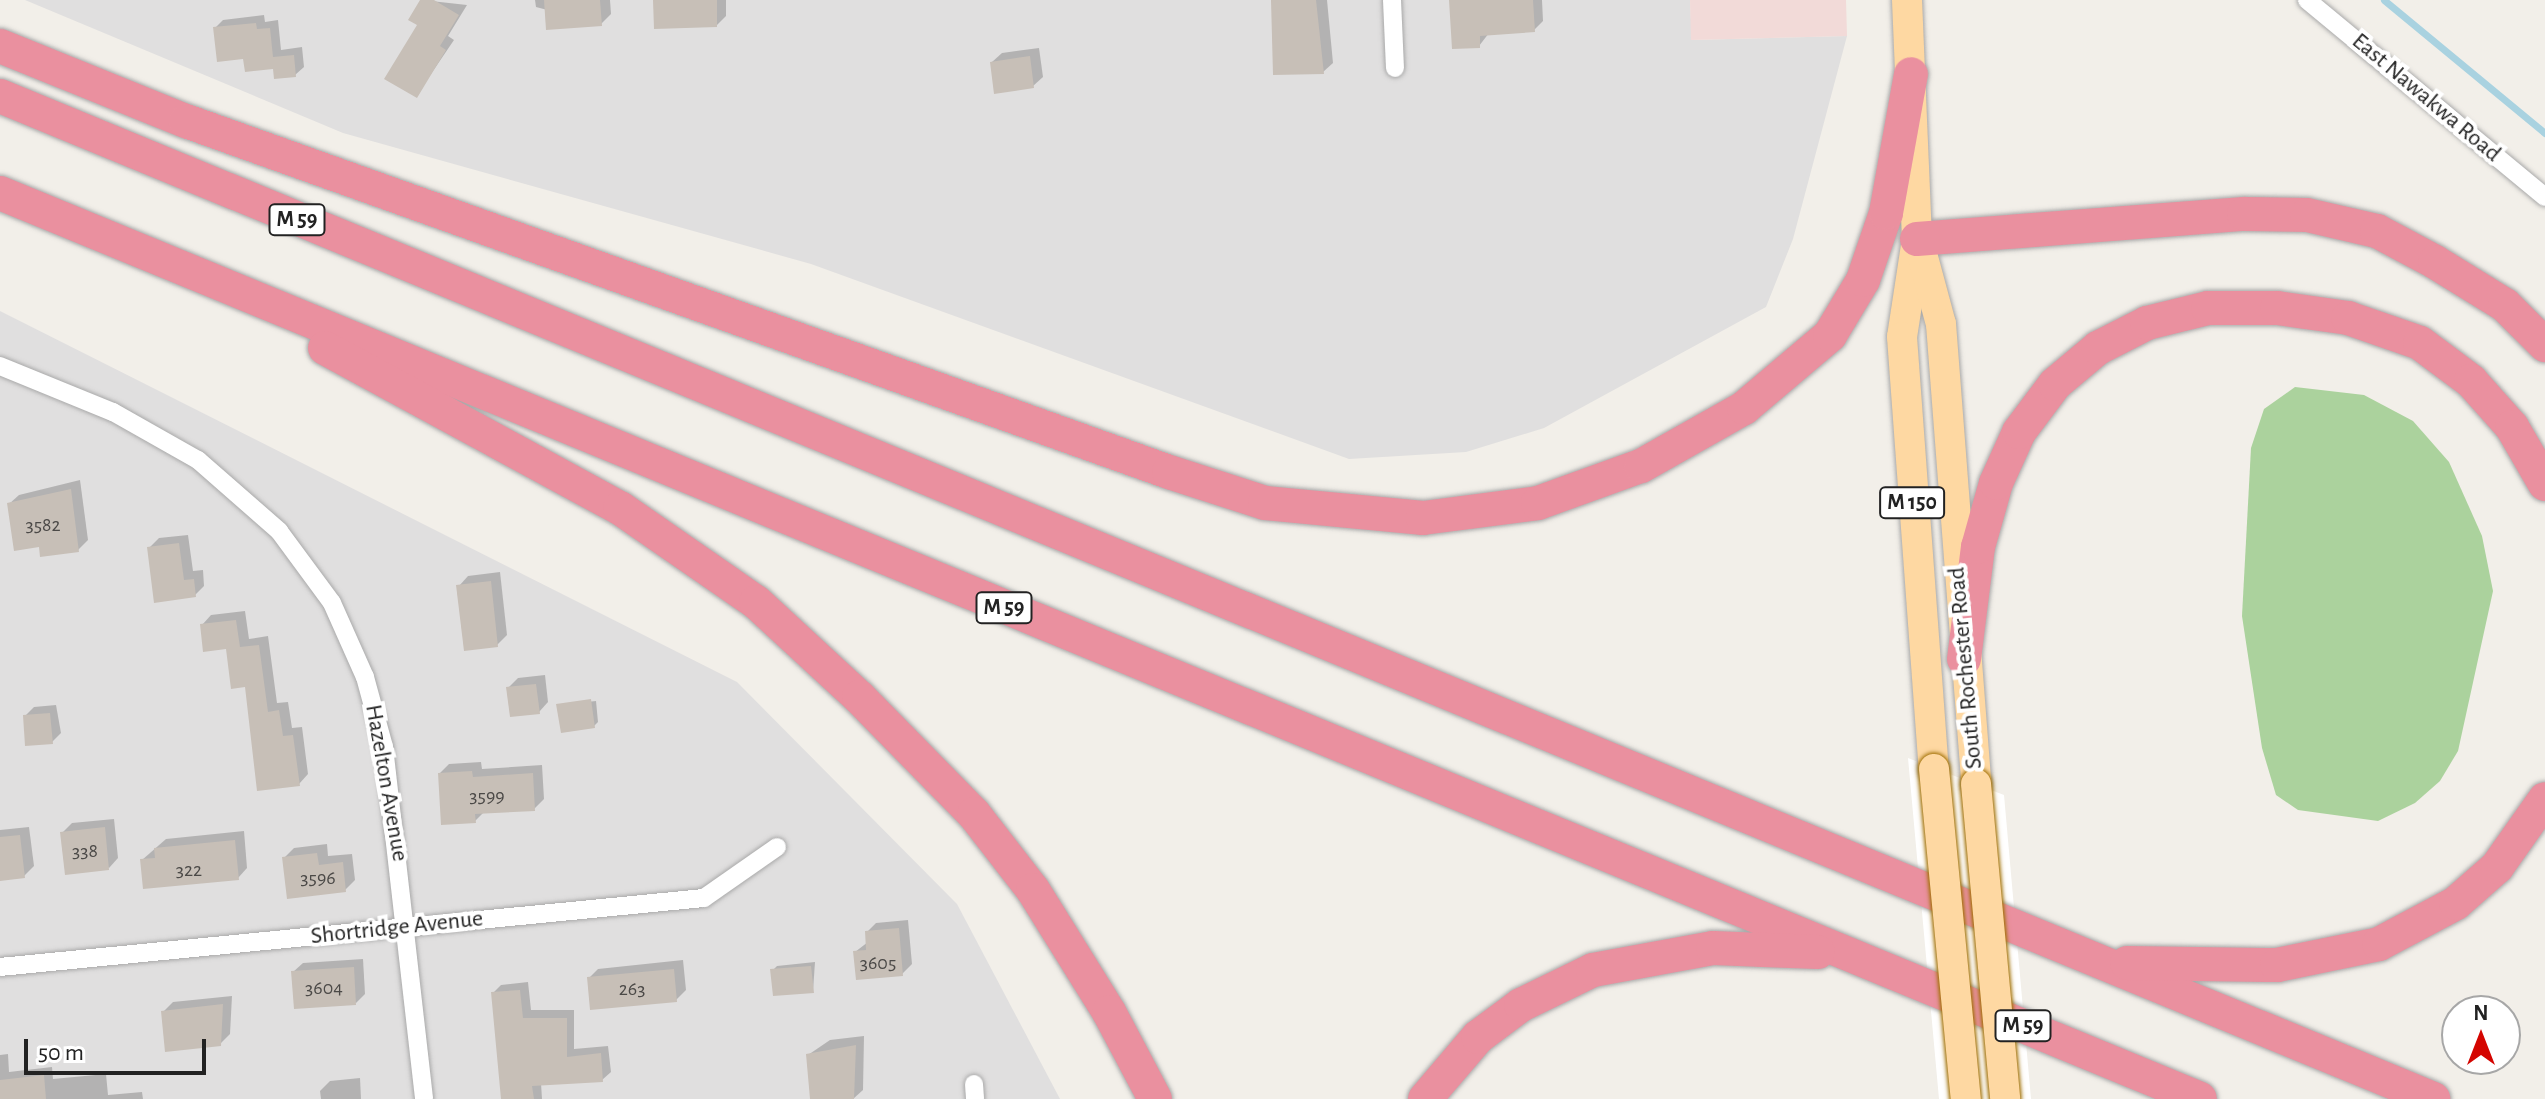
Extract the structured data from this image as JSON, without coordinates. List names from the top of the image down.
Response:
{
  "streets": {
    "highway": ["M 59"],
    "main road": ["M 150", "South Rochester Road"],
    "street": ["East Nawakwa Road", "Hazelton Avenue", "Shortridge Avenue"]
  },
  "crossings": [
    ["Hazelton Avenue", "Shortridge Avenue"]
  ],
  "house_numbers": [
    "3582",
    "3599",
    "338",
    "322",
    "3596",
    "3605",
    "3604",
    "263"
  ],
  "scale_bar": "50 m",
  "north": "top"
}
